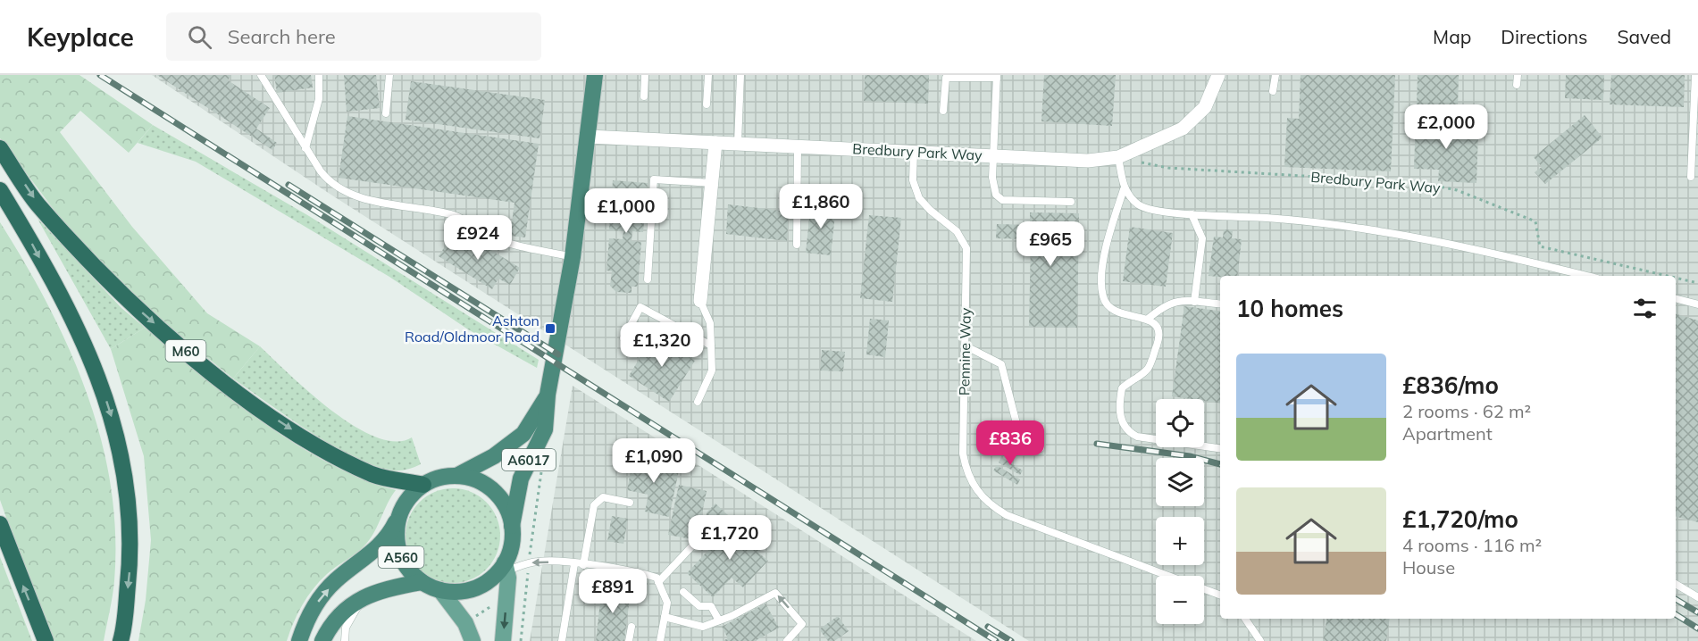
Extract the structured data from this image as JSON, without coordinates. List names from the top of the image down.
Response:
{
  "streets": {
    "highway": ["M60", "A6017", "A560"],
    "street": ["Bredbury Park Way"],
    "lane": ["Pennine Way"]
  },
  "crossings": [
    ["Bredbury Park Way", "Pennine Way"],
    ["Bredbury Park Way", "A6017"],
    ["M60", "A6017"],
    ["M60", "A560"],
    ["A6017", "A560"]
  ],
  "places": {
    "transit": ["Ashton Road/Oldmoor Road"]
  },
  "page": {
    "header": "Keyplace",
    "search": "Search here",
    "nav": ["Map", "Directions", "Saved"],
    "price": [
      "£2,000",
      "£1,860",
      "£1,000",
      "£924",
      "£965",
      "£1,320",
      "£836",
      "£1,090",
      "£1,720",
      "£891"
    ],
    "heading": "10 homes",
    "list": [
      {
        "name": "£836/mo",
        "note": "2 rooms · 62 m² · Apartment"
      },
      {
        "name": "£1,720/mo",
        "note": "4 rooms · 116 m² · House"
      }
    ],
    "map_buttons": ["+", "−"]
  }
}
